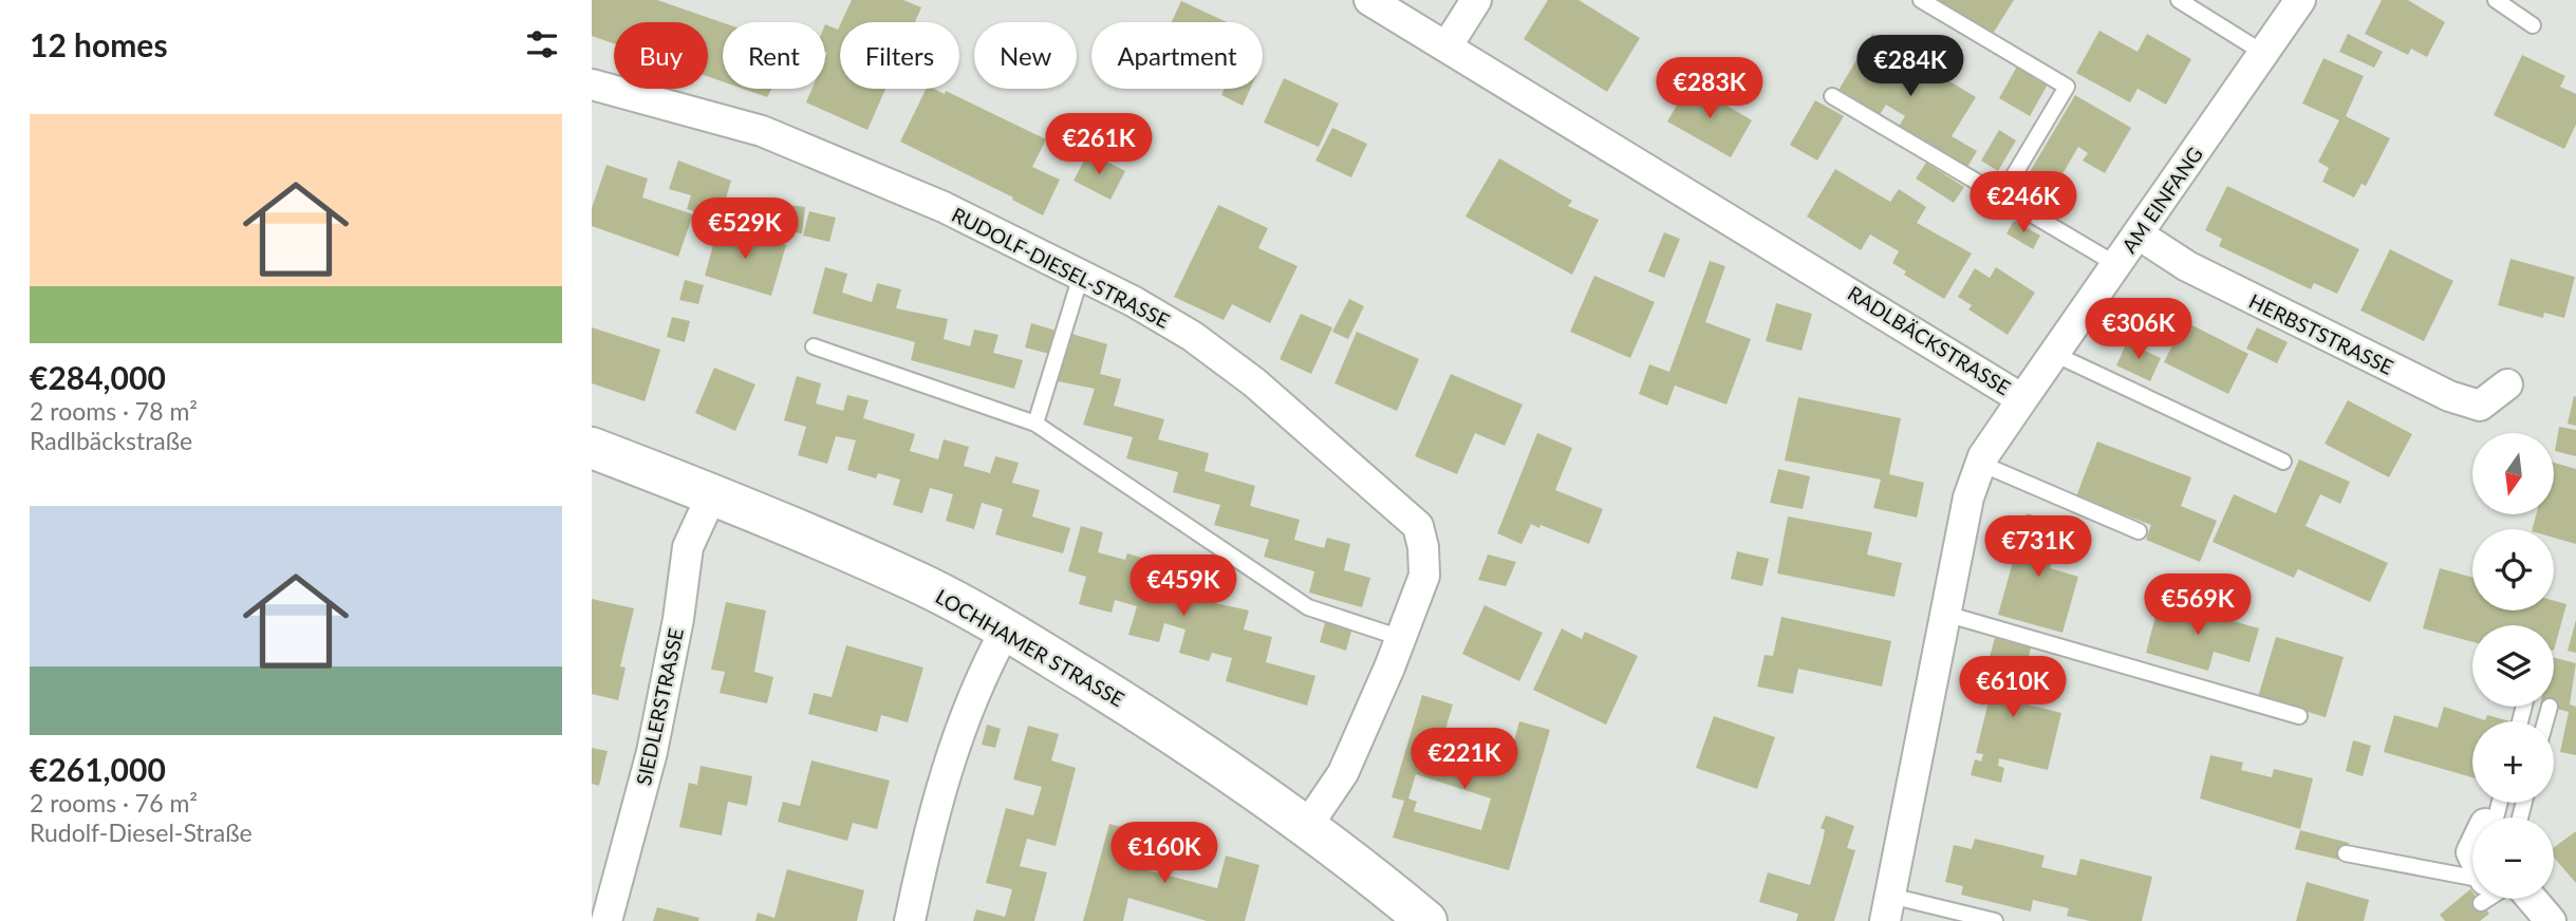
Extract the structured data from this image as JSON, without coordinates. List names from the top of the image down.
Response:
{
  "streets": {
    "street": [
      "AM EINFANG",
      "RUDOLF-DIESEL-STRASSE",
      "HERBSTSTRASSE",
      "RADLBÄCKSTRASSE",
      "LOCHHAMER STRASSE",
      "SIEDLERSTRASSE"
    ]
  },
  "crossings": [
    ["AM EINFANG", "HERBSTSTRASSE"],
    ["AM EINFANG", "RADLBÄCKSTRASSE"],
    ["RUDOLF-DIESEL-STRASSE", "LOCHHAMER STRASSE"],
    ["LOCHHAMER STRASSE", "SIEDLERSTRASSE"]
  ],
  "north": "bottom",
  "page": {
    "heading": "12 homes",
    "chip": [
      "Buy",
      "Rent",
      "Filters",
      "New",
      "Apartment"
    ],
    "price": [
      "€284K",
      "€283K",
      "€261K",
      "€246K",
      "€529K",
      "€306K",
      "€731K",
      "€459K",
      "€569K",
      "€610K",
      "€221K",
      "€160K"
    ],
    "list": [
      {
        "name": "€284,000",
        "note": "2 rooms · 78 m² · Radlbäckstraße"
      },
      {
        "name": "€261,000",
        "note": "2 rooms · 76 m² · Rudolf-Diesel-Straße"
      }
    ],
    "map_buttons": ["+", "−"]
  }
}
